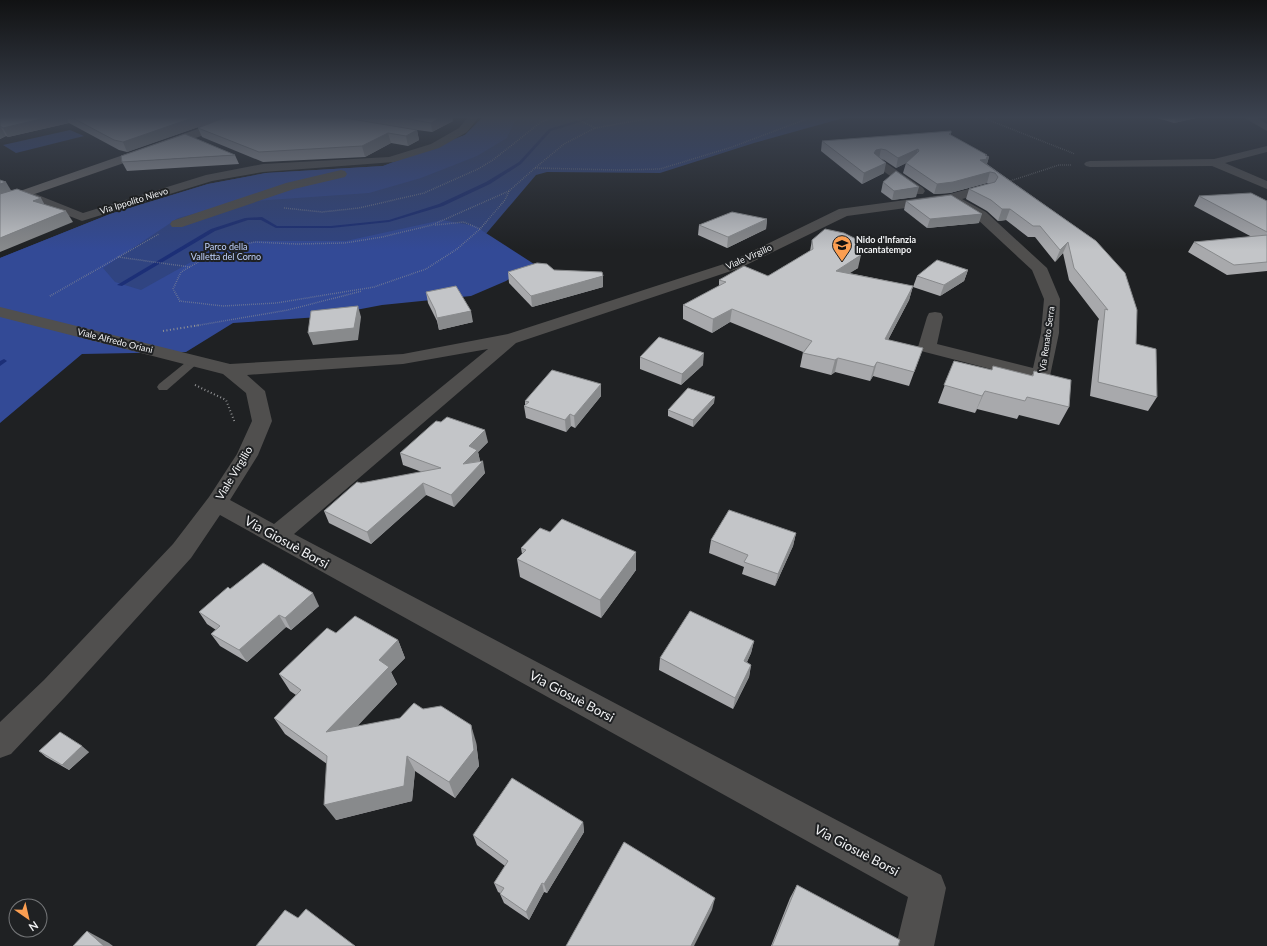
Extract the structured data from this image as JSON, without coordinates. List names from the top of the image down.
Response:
{
  "streets": {
    "street": [
      "Via Ippolito Nievo",
      "Viale Virgilio",
      "Via Renato Serra",
      "Viale Alfredo Oriani",
      "Via Giosuè Borsi"
    ]
  },
  "crossings": [
    ["Viale Virgilio", "Via Renato Serra"],
    ["Viale Virgilio", "Viale Alfredo Oriani"],
    ["Viale Virgilio", "Via Giosuè Borsi"]
  ],
  "parks": ["Parco della Valletta del Corno"],
  "places": {
    "school or university": ["Nido d'Infanzia Incantatempo"]
  },
  "north": "bottom right"
}
